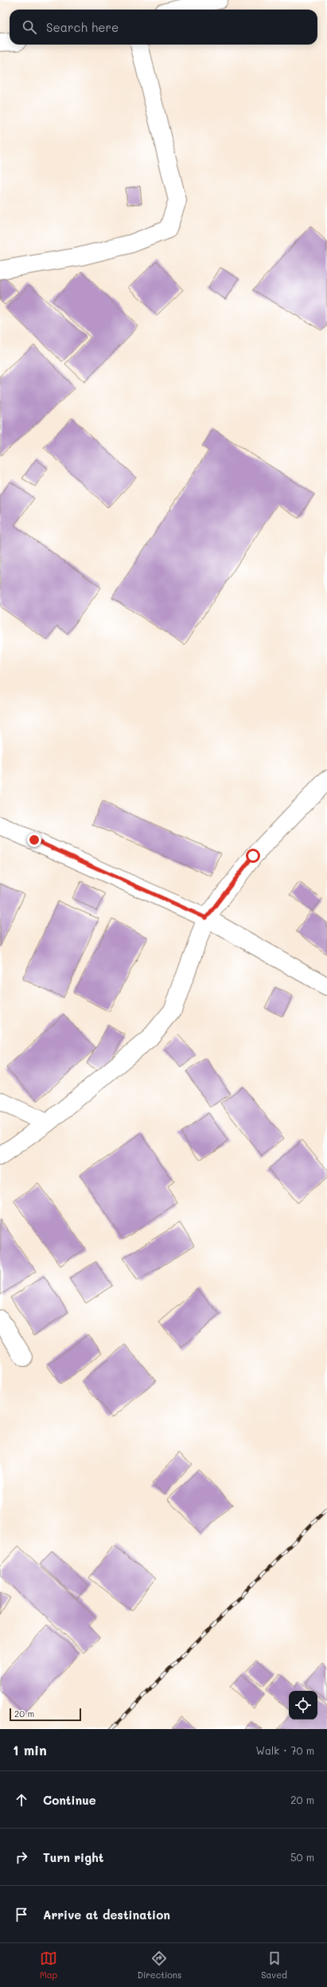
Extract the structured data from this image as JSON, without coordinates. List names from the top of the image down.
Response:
{
  "scale_bar": "20 m",
  "page": {
    "search": "Search here",
    "scale": "20 m",
    "heading": ["1 min", "Walk · 70 m"],
    "list": [
      ["Continue", "20 m"],
      ["Turn right", "50 m"],
      "Arrive at destination"
    ],
    "nav": ["Map", "Directions", "Saved"]
  }
}
